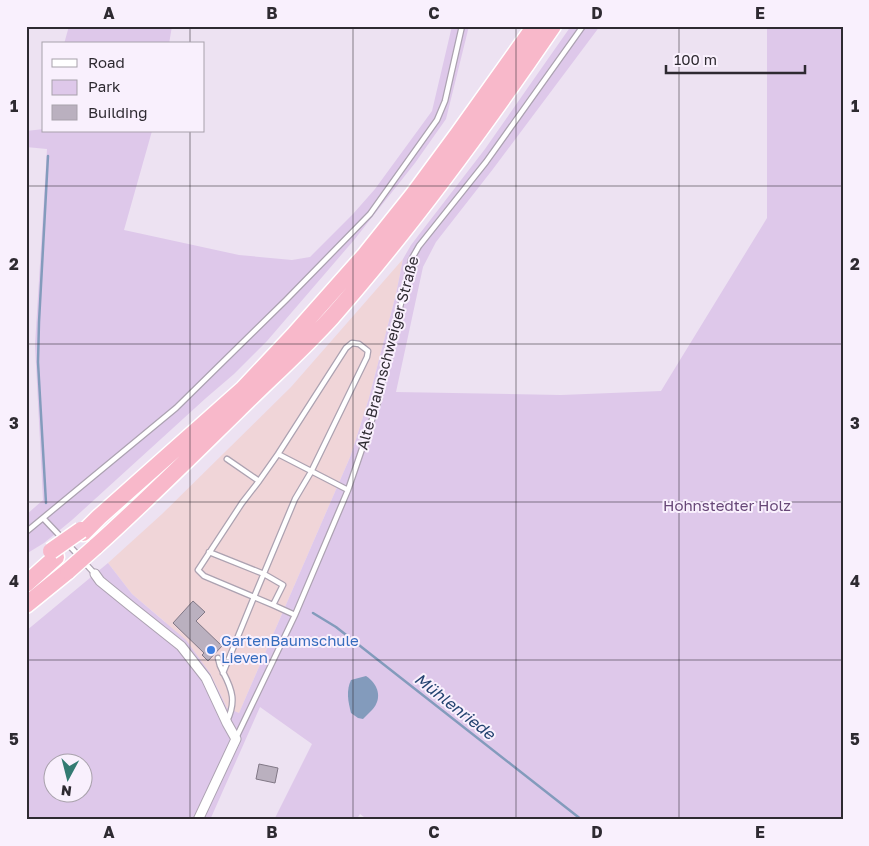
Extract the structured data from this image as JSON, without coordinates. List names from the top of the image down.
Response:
{
  "streets": {
    "street": ["Alte Braunschweiger Straße"]
  },
  "water": ["Mühlenriede"],
  "parks": ["Hohnstedter Holz"],
  "places": ["GartenBaumschule Lieven"],
  "legend": ["Road", "Park", "Building"],
  "scale_bar": "100 m",
  "north": "bottom",
  "grid": {
    "columns": [
      "A",
      "B",
      "C",
      "D",
      "E"
    ],
    "rows": [
      "1",
      "2",
      "3",
      "4",
      "5"
    ]
  }
}
